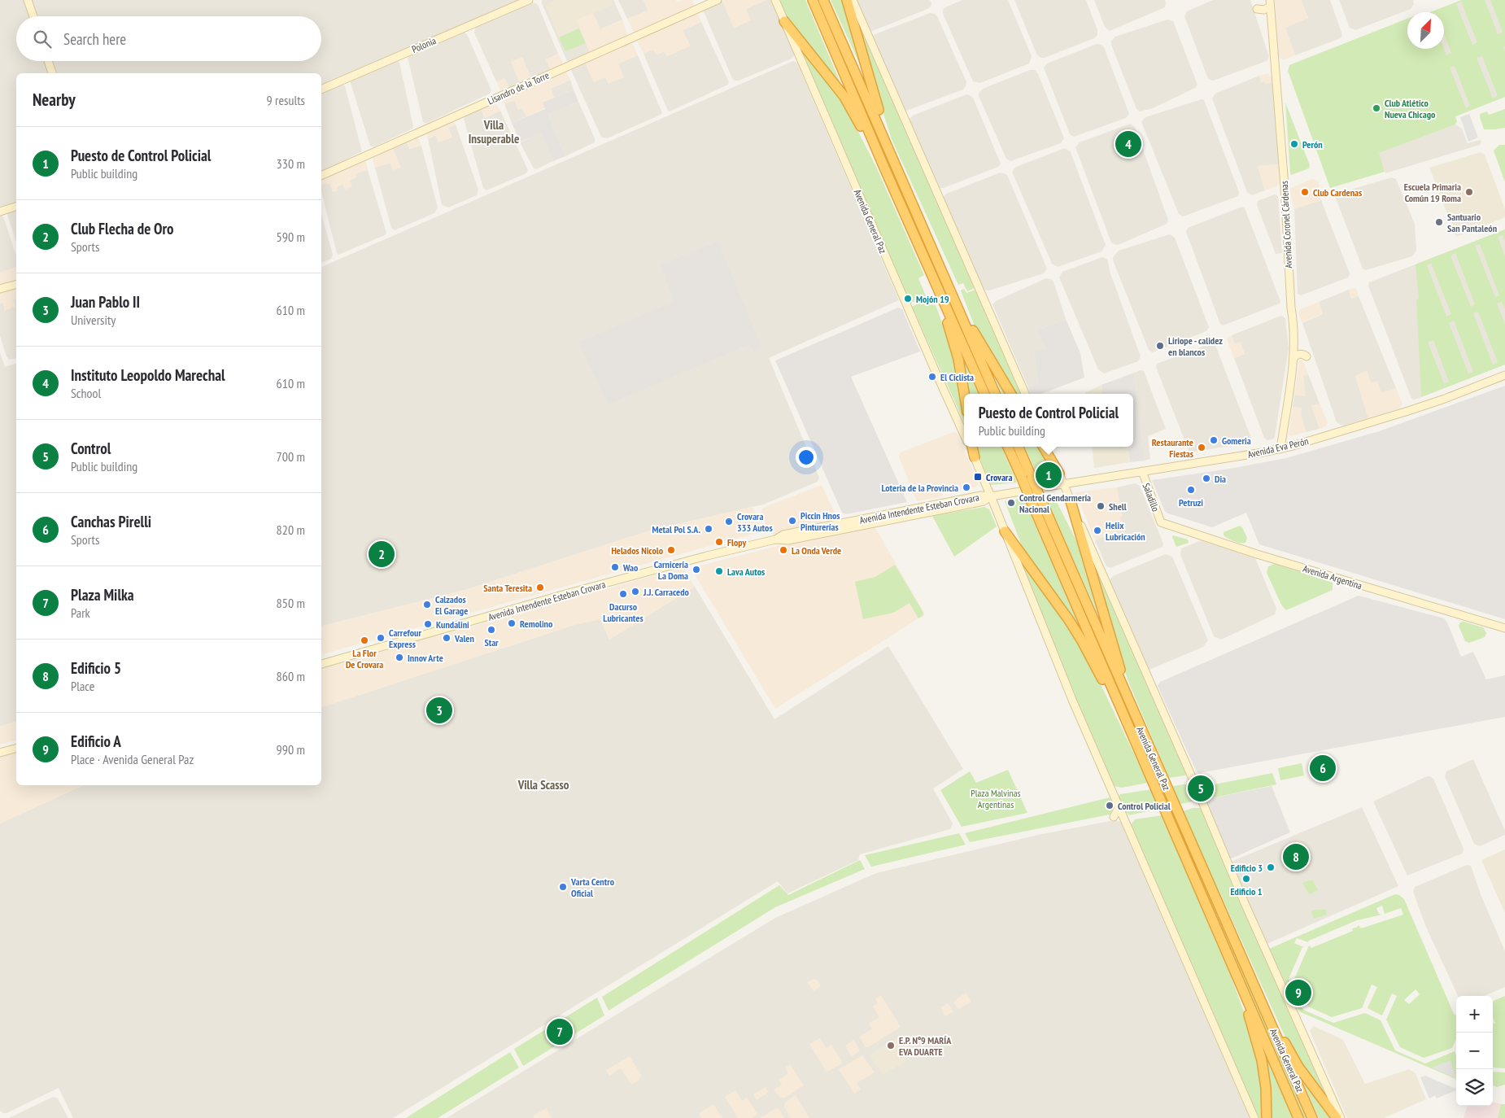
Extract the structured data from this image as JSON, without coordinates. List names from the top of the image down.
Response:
{
  "streets": {
    "highway": ["Avenida General Paz"],
    "street": [
      "Polonia",
      "Lisandro de la Torre",
      "Avenida Coronel Cárdenas",
      "Avenida Eva Perón",
      "Saladillo",
      "Avenida Intendente Esteban Crovara",
      "Avenida Argentina"
    ]
  },
  "crossings": [
    ["Avenida General Paz", "Avenida Intendente Esteban Crovara"],
    ["Avenida Coronel Cárdenas", "Avenida Eva Perón"],
    ["Avenida Eva Perón", "Saladillo"],
    ["Saladillo", "Avenida Argentina"]
  ],
  "districts": ["Villa Insuperable", "Villa Scasso"],
  "parks": ["Plaza Malvinas Argentinas"],
  "places": {
    "other": [
      "Club Atlético Nueva Chicago",
      "Perón",
      "Club Cardenas",
      "Escuela Primaria Común 19 Roma",
      "Santuario San Pantaleón",
      "Mojón 19",
      "Liriope - calidez en blancos",
      "El Ciclista",
      "Gomeria",
      "Restaurante Fiestas",
      "Dia",
      "Loteria de la Provincia",
      "Petruzi",
      "Control Gendarmería Nacional",
      "Shell",
      "Piccin Hnos Pinturerías",
      "Crovara 333 Autos",
      "Metal Pol S.A.",
      "Helix Lubricación",
      "Flopy",
      "Helados Nicolo",
      "La Onda Verde",
      "Wao",
      "Carnicería La Doma",
      "Lava Autos",
      "Santa Teresita",
      "J.J. Carracedo",
      "Dacurso Lubricantes",
      "Calzados El Garage",
      "Remolino",
      "Kundalini",
      "Star",
      "Carrefour Express",
      "Valen",
      "La Flor De Crovara",
      "Innov Arte",
      "Control Policial",
      "Edificio 3",
      "Edificio 1",
      "Varta Centro Oficial",
      "E.P. Nº9 MARÍA EVA DUARTE"
    ],
    "transit": ["Crovara"]
  },
  "north": "top right",
  "page": {
    "search": "Search here",
    "heading": ["Nearby", "9 results"],
    "list": [
      {
        "mark": "1",
        "name": "Puesto de Control Policial",
        "note": "Public building",
        "value": "330 m"
      },
      {
        "mark": "2",
        "name": "Club Flecha de Oro",
        "note": "Sports",
        "value": "590 m"
      },
      {
        "mark": "3",
        "name": "Juan Pablo II",
        "note": "University",
        "value": "610 m"
      },
      {
        "mark": "4",
        "name": "Instituto Leopoldo Marechal",
        "note": "School",
        "value": "610 m"
      },
      {
        "mark": "5",
        "name": "Control",
        "note": "Public building",
        "value": "700 m"
      },
      {
        "mark": "6",
        "name": "Canchas Pirelli",
        "note": "Sports",
        "value": "820 m"
      },
      {
        "mark": "7",
        "name": "Plaza Milka",
        "note": "Park",
        "value": "850 m"
      },
      {
        "mark": "8",
        "name": "Edificio 5",
        "note": "Place",
        "value": "860 m"
      },
      {
        "mark": "9",
        "name": "Edificio A",
        "note": "Place · Avenida General Paz",
        "value": "990 m"
      }
    ],
    "pins": [
      "4",
      "1",
      "2",
      "3",
      "6",
      "5",
      "8",
      "9",
      "7"
    ],
    "popup": ["Puesto de Control Policial", "Public building"],
    "map_buttons": ["+", "−"]
  }
}
